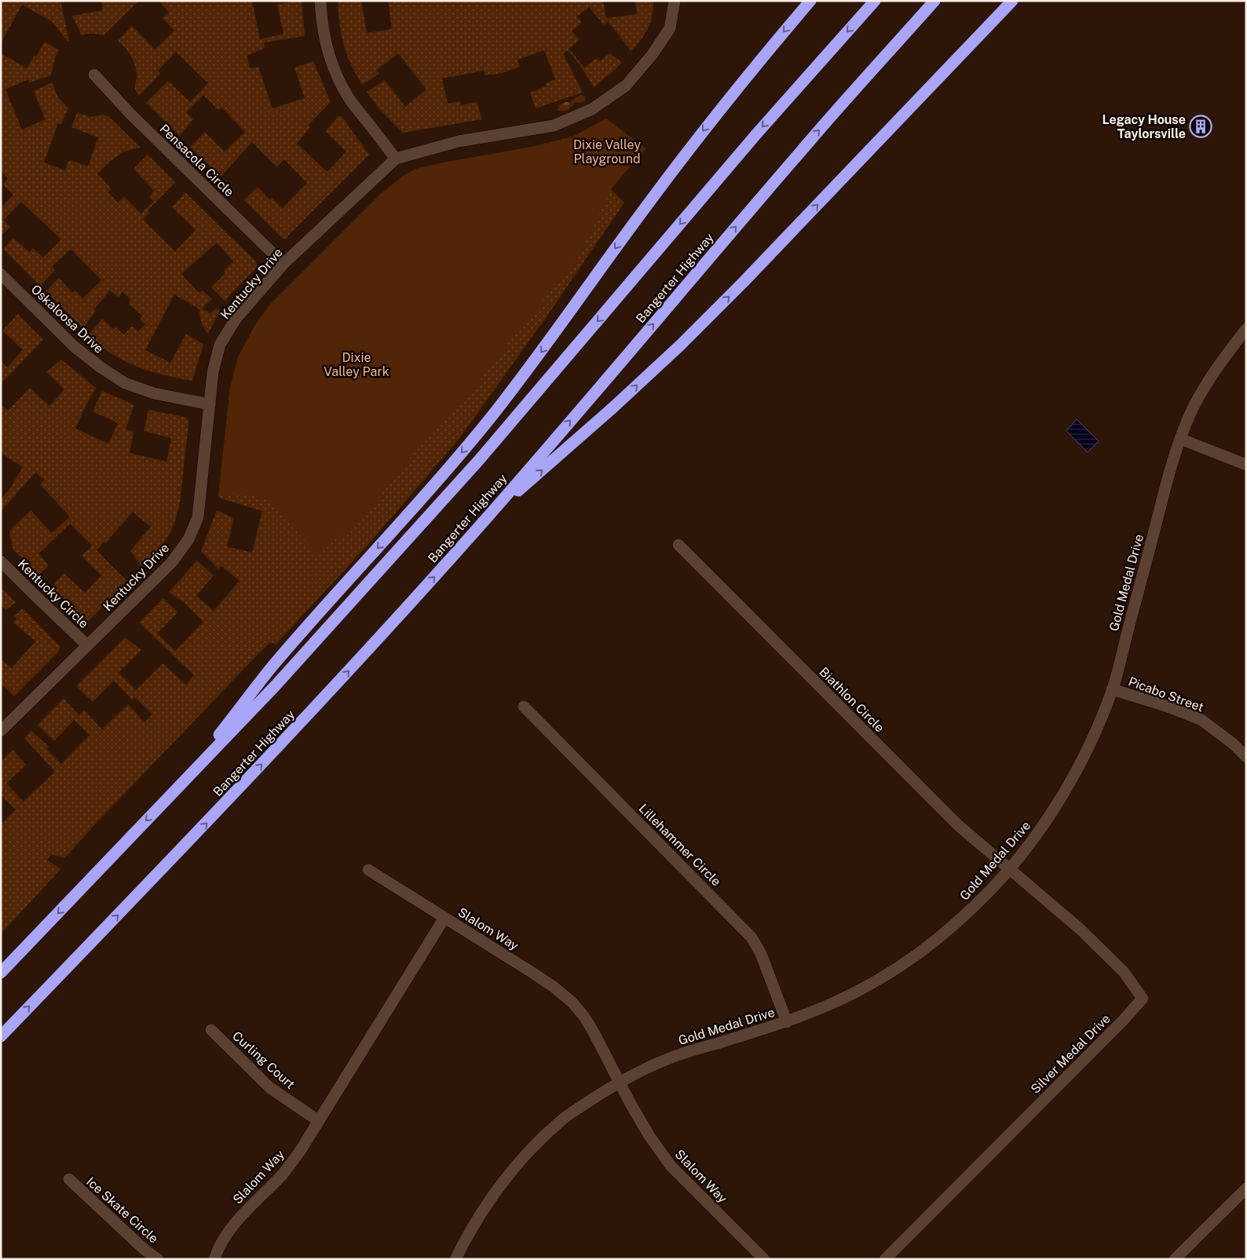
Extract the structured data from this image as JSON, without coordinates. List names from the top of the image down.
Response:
{
  "streets": {
    "highway": ["Bangerter Highway"],
    "street": [
      "Pensacola Circle",
      "Kentucky Drive",
      "Oskaloosa Drive",
      "Gold Medal Drive",
      "Kentucky Circle",
      "Picabo Street",
      "Biathlon Circle",
      "Lillehammer Circle",
      "Slalom Way",
      "Silver Medal Drive",
      "Curling Court",
      "Ice Skate Circle"
    ]
  },
  "crossings": [
    ["Pensacola Circle", "Kentucky Drive"],
    ["Kentucky Drive", "Oskaloosa Drive"],
    ["Kentucky Drive", "Kentucky Circle"],
    ["Gold Medal Drive", "Picabo Street"],
    ["Gold Medal Drive", "Biathlon Circle"],
    ["Gold Medal Drive", "Lillehammer Circle"],
    ["Gold Medal Drive", "Slalom Way"],
    ["Gold Medal Drive", "Silver Medal Drive"],
    ["Biathlon Circle", "Silver Medal Drive"],
    ["Slalom Way", "Curling Court"]
  ],
  "parks": ["Dixie Valley Playground", "Dixie Valley Park"],
  "places": {
    "building": ["Legacy House Taylorsville"]
  }
}
